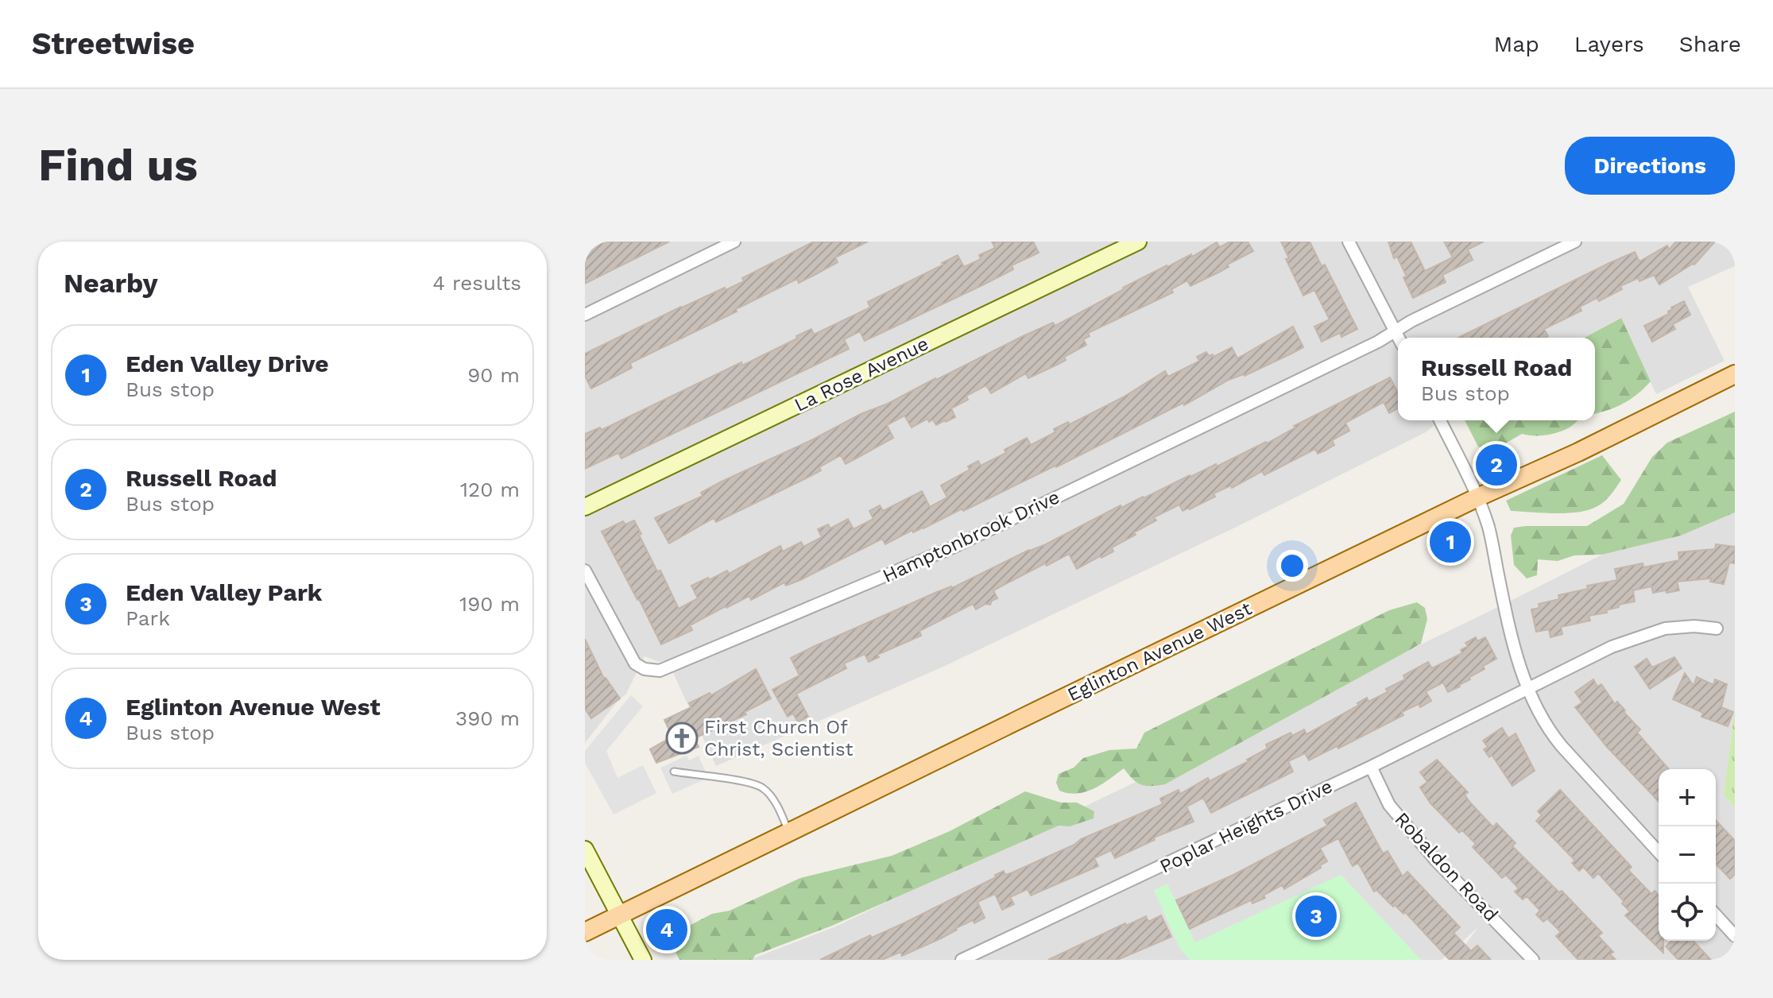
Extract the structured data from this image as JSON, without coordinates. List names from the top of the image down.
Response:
{
  "streets": {
    "main road": ["Eglinton Avenue West"],
    "street": [
      "La Rose Avenue",
      "Hamptonbrook Drive",
      "Poplar Heights Drive",
      "Robaldon Road"
    ]
  },
  "crossings": [
    ["Poplar Heights Drive", "Robaldon Road"]
  ],
  "places": {
    "church": ["First Church Of Christ, Scientist"]
  },
  "page": {
    "header": "Streetwise",
    "nav": ["Map", "Layers", "Share"],
    "buttons": "Directions",
    "title": "Find us",
    "heading": ["Nearby", "4 results"],
    "list": [
      {
        "mark": "1",
        "name": "Eden Valley Drive",
        "note": "Bus stop",
        "value": "90 m"
      },
      {
        "mark": "2",
        "name": "Russell Road",
        "note": "Bus stop",
        "value": "120 m"
      },
      {
        "mark": "3",
        "name": "Eden Valley Park",
        "note": "Park",
        "value": "190 m"
      },
      {
        "mark": "4",
        "name": "Eglinton Avenue West",
        "note": "Bus stop",
        "value": "390 m"
      }
    ],
    "popup": ["Russell Road", "Bus stop"],
    "pins": [
      "2",
      "1",
      "3",
      "4"
    ],
    "map_buttons": ["+", "−"]
  }
}
